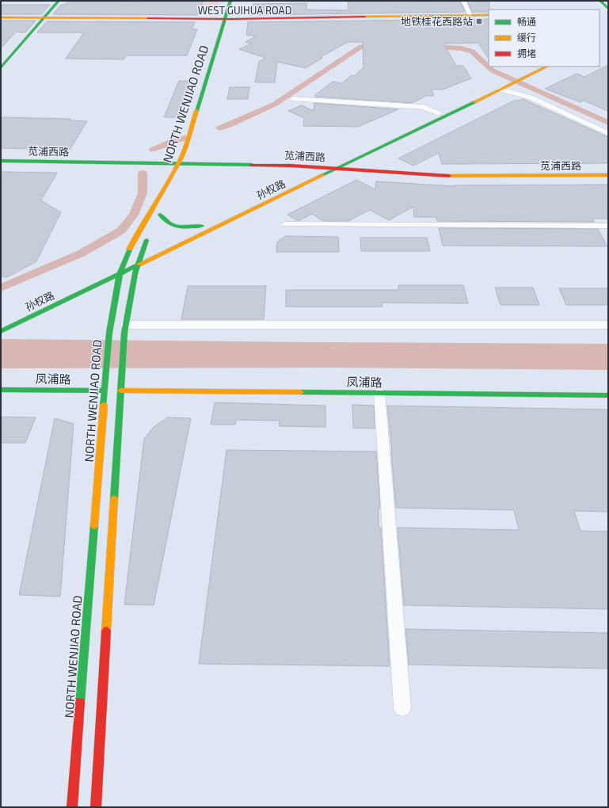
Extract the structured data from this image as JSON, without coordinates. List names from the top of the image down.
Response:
{
  "streets": {
    "street": [
      "WEST GUIHUA ROAD",
      "NORTH WENJIAO ROAD",
      "苋浦西路",
      "孙权路",
      "凤浦路"
    ]
  },
  "crossings": [
    ["WEST GUIHUA ROAD", "NORTH WENJIAO ROAD"],
    ["NORTH WENJIAO ROAD", "苋浦西路"],
    ["NORTH WENJIAO ROAD", "孙权路"],
    ["NORTH WENJIAO ROAD", "凤浦路"],
    ["苋浦西路", "孙权路"]
  ],
  "places": {
    "transit": ["地铁桂花西路站"]
  },
  "legend": ["畅通", "缓行", "拥堵"]
}
